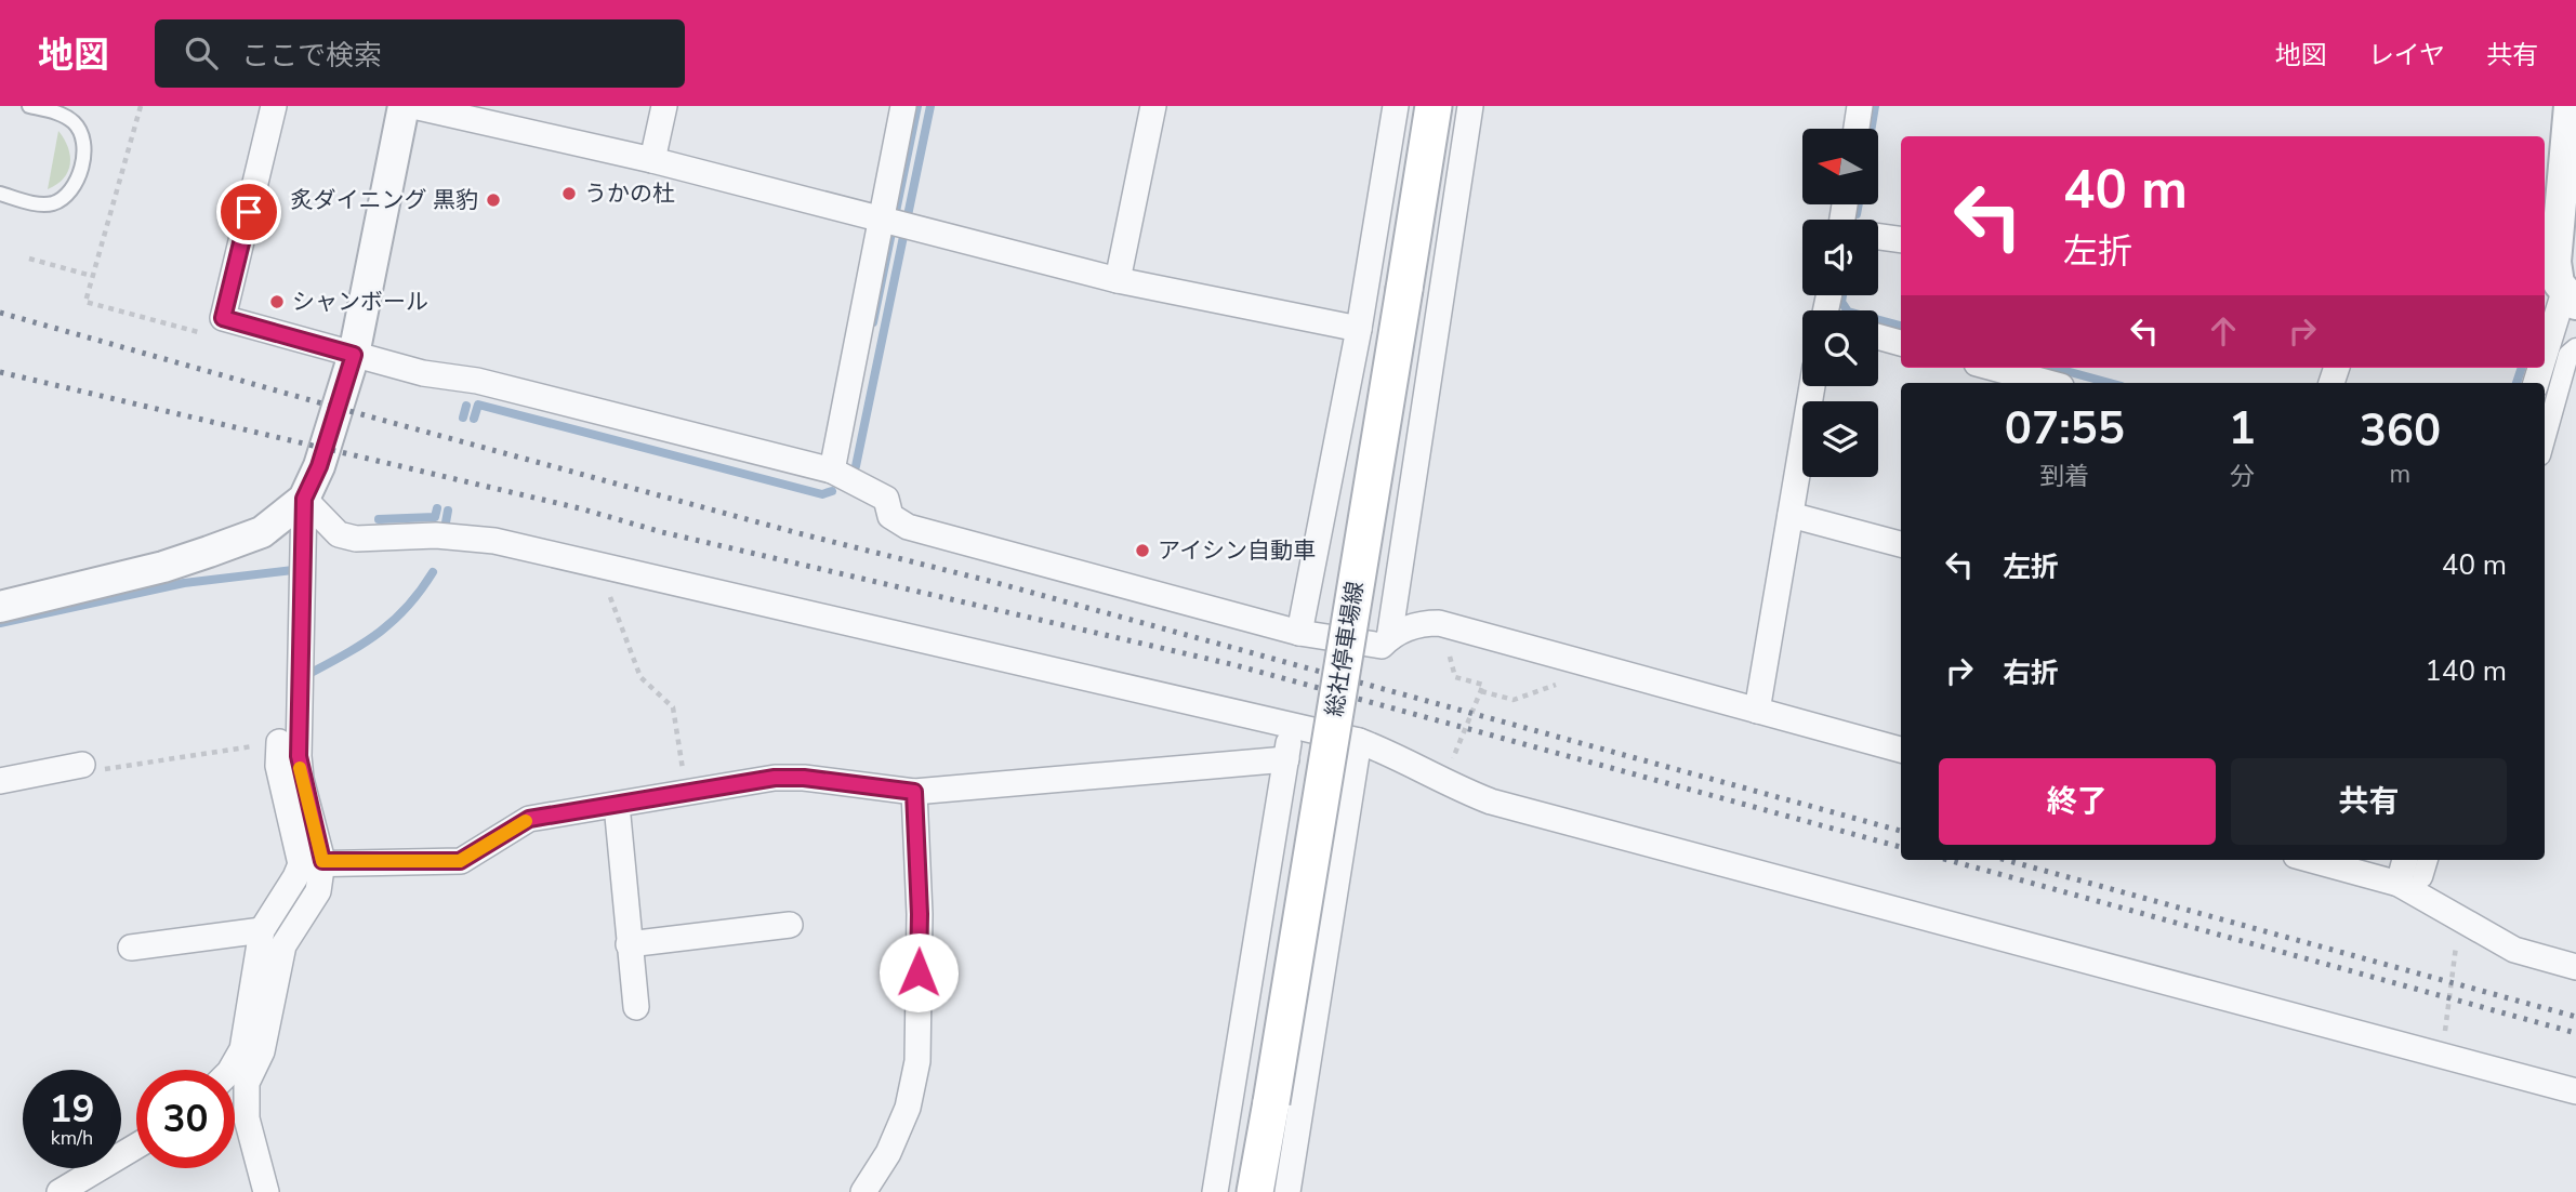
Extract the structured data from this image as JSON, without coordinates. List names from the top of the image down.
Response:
{
  "streets": {
    "main road": ["総社停車場線"]
  },
  "places": [
    "うかの杜",
    "炙ダイニング 黒豹",
    "シャンボール",
    "アイシン自動車"
  ],
  "north": "left",
  "page": {
    "header": "地図",
    "search": "ここで検索",
    "nav": ["地図", "レイヤ", "共有"],
    "turn": ["40 m", "左折"],
    "eta": [
      "07:55",
      "到着",
      "1",
      "分",
      "360",
      "m"
    ],
    "list": [
      {
        "name": "左折",
        "value": "40 m"
      },
      {
        "name": "右折",
        "value": "140 m"
      }
    ],
    "buttons": ["終了", "共有"],
    "speed": "19 km/h",
    "limit": "30"
  }
}
